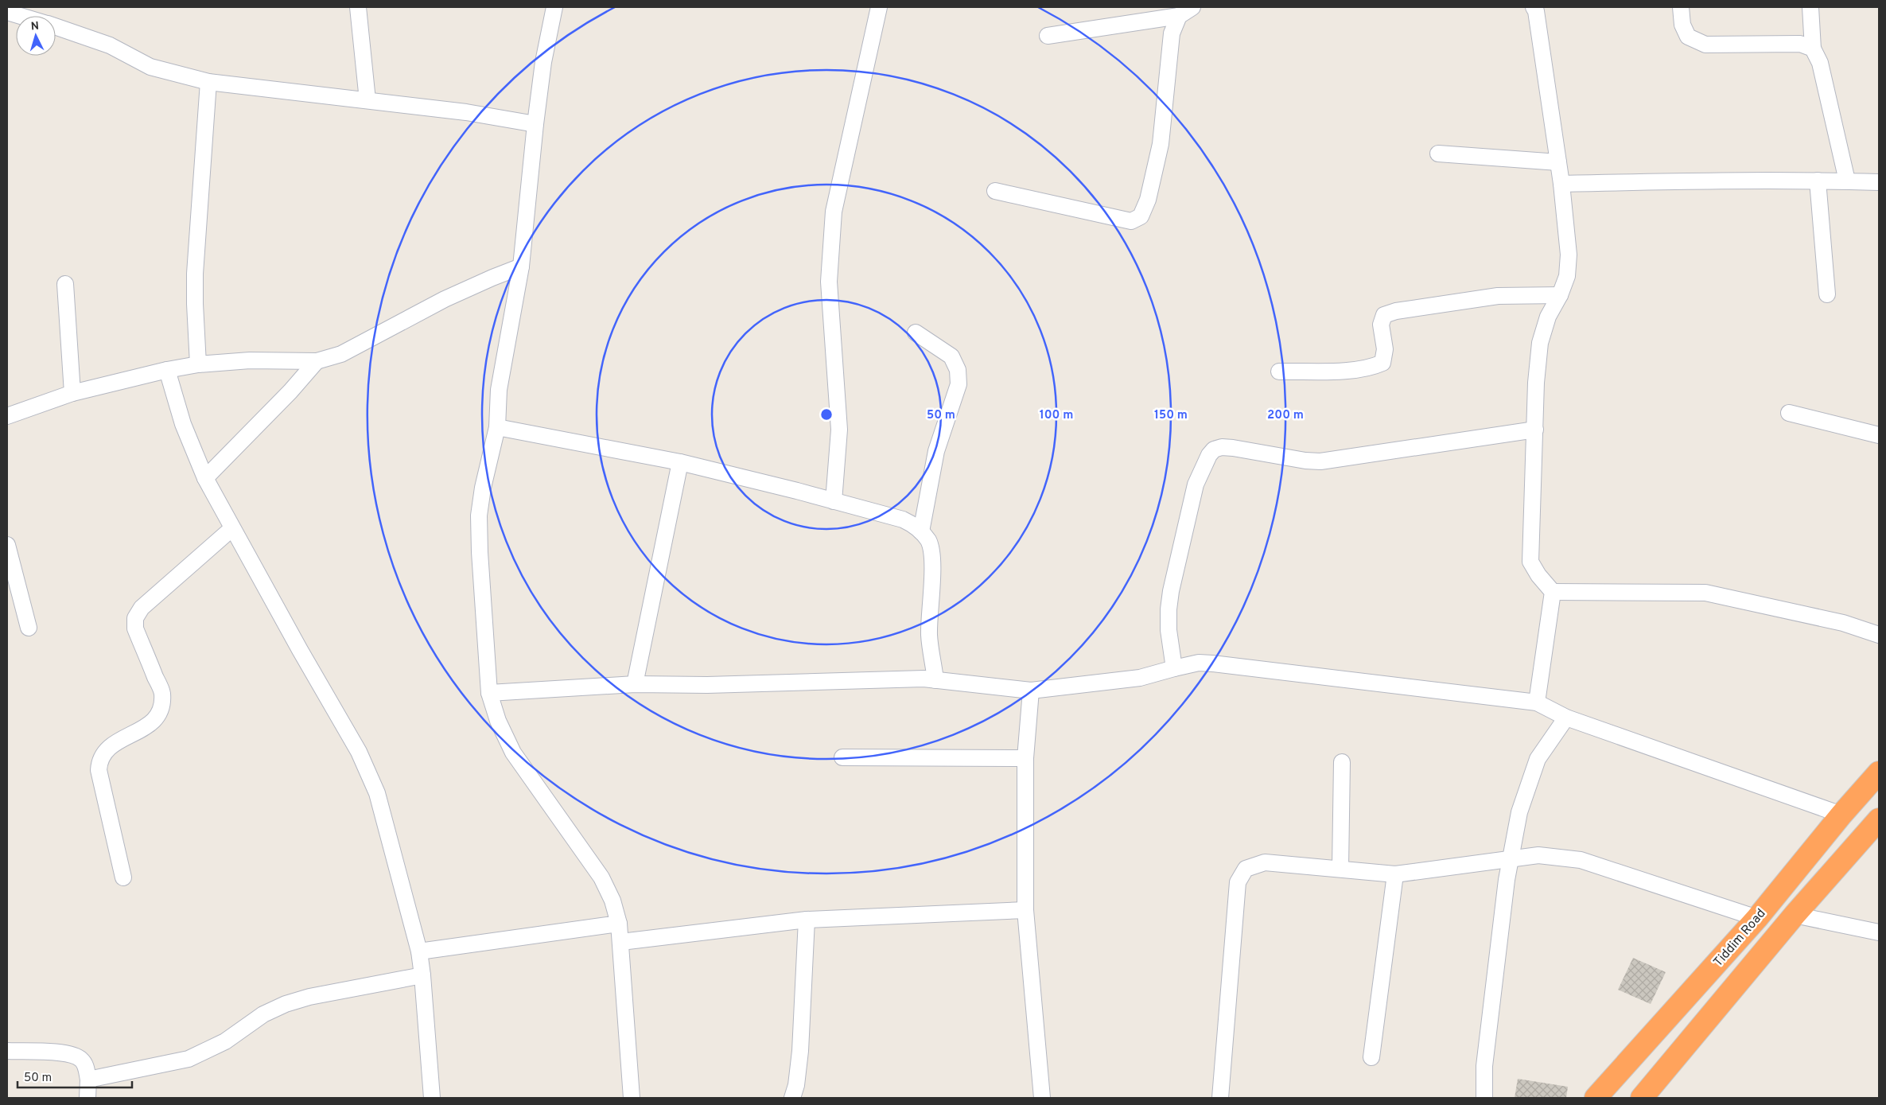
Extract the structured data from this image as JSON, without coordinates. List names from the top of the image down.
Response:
{
  "streets": {
    "highway": ["Tiddim Road"]
  },
  "scale_bar": "50 m",
  "north": "top",
  "rings": [
    "50 m",
    "100 m",
    "150 m",
    "200 m"
  ]
}
